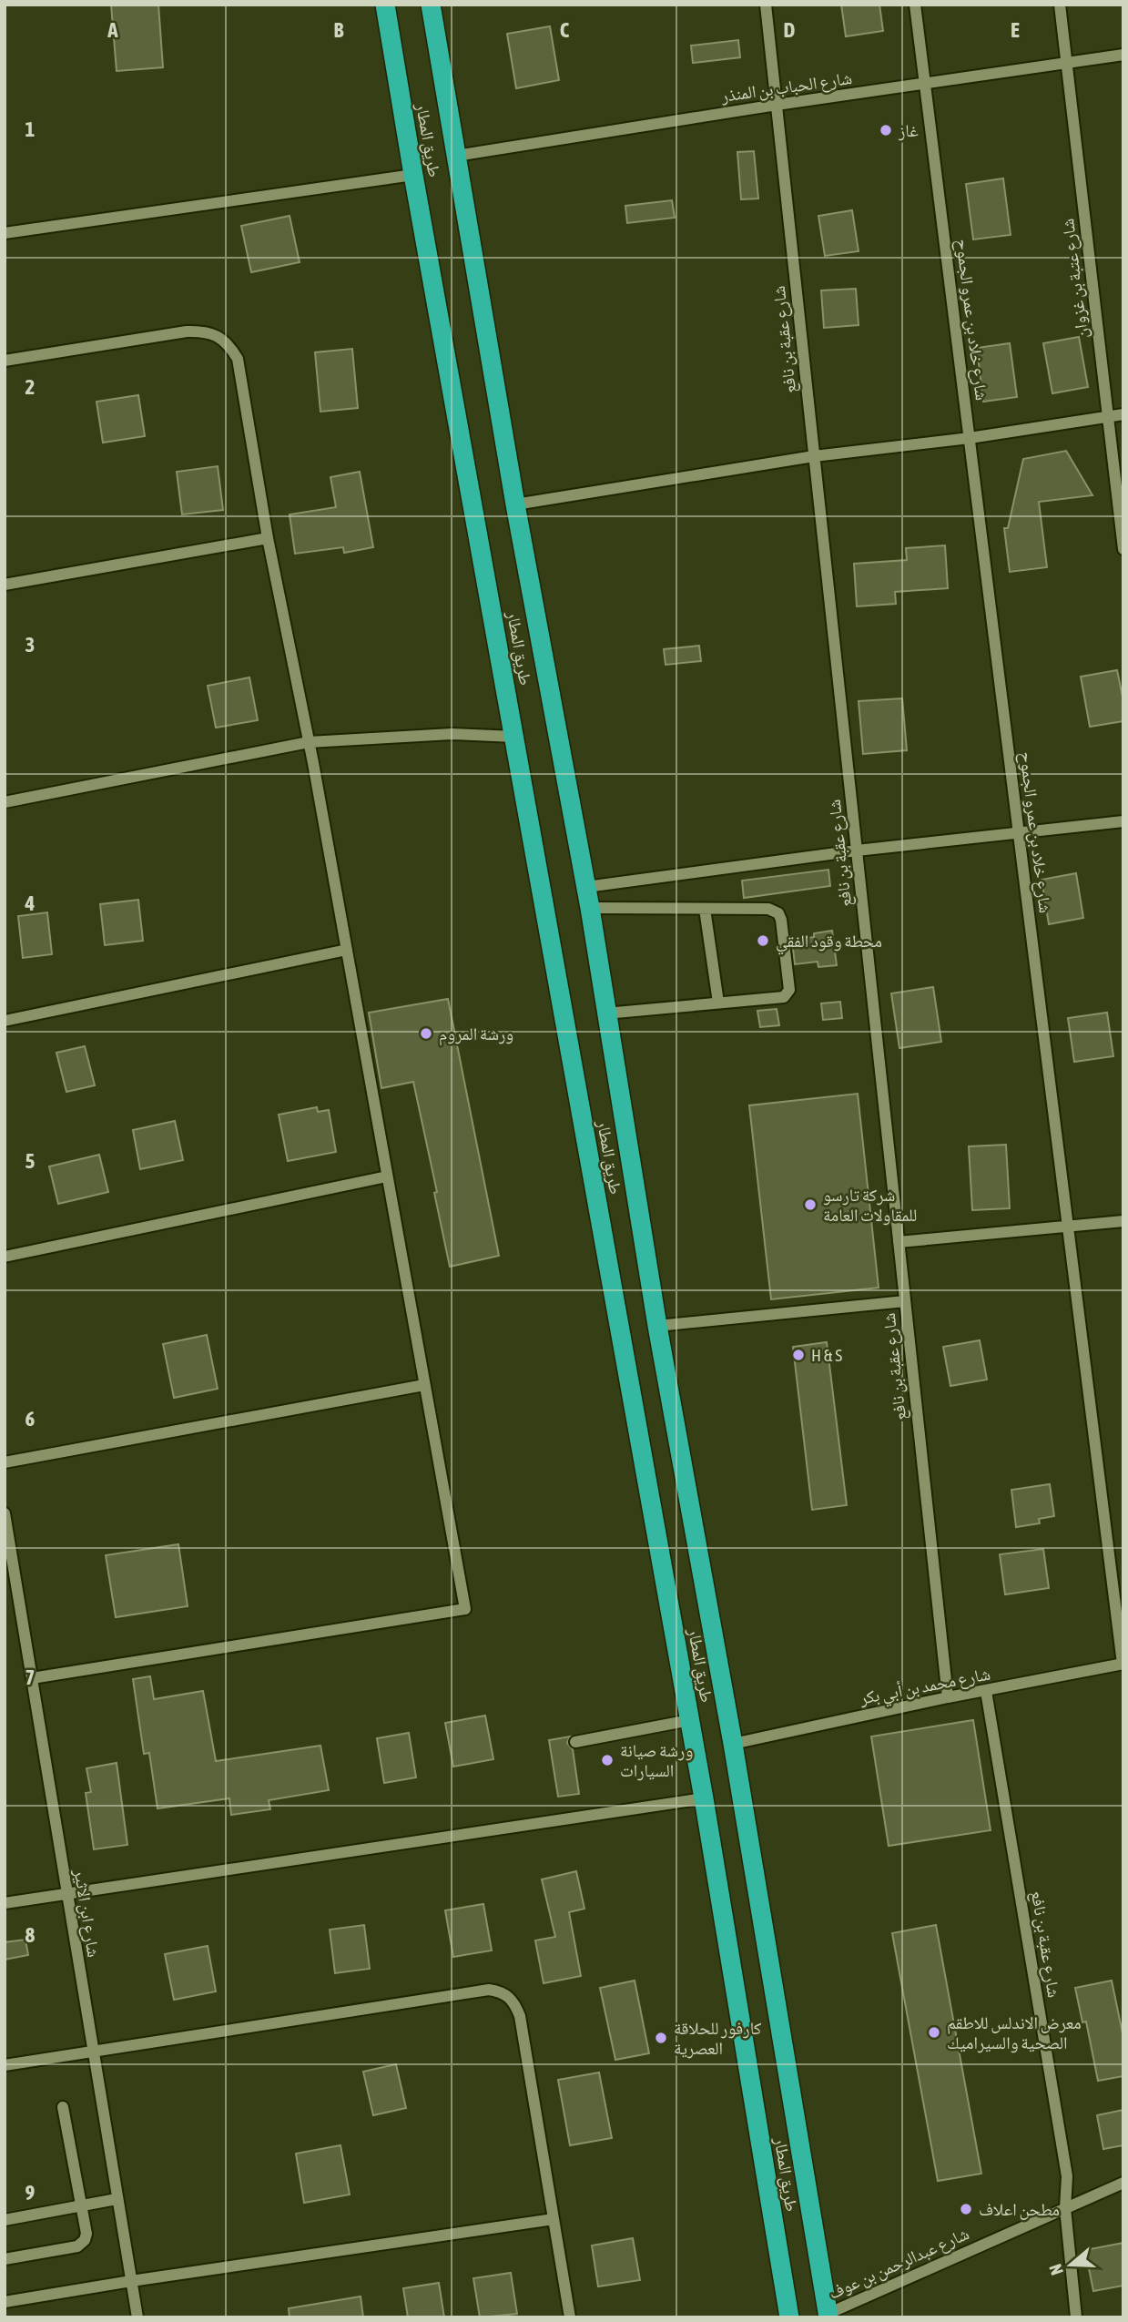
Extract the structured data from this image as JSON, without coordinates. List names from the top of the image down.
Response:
{
  "streets": {
    "highway": ["طريق المطار"],
    "street": [
      "شارع الحباب بن المنذر",
      "شارع عتبة بن غزوان",
      "شارع خلاد بن عمرو الجموح",
      "شارع عقبة بن نافع",
      "شارع محمد بن أبي بكر",
      "شارع ابن الاثير",
      "شارع عبدالرحمن بن عوف"
    ]
  },
  "crossings": [
    ["شارع الحباب بن المنذر", "طريق المطار"],
    ["شارع الحباب بن المنذر", "شارع عتبة بن غزوان"],
    ["شارع الحباب بن المنذر", "شارع خلاد بن عمرو الجموح"],
    ["شارع الحباب بن المنذر", "شارع عقبة بن نافع"],
    ["طريق المطار", "شارع محمد بن أبي بكر"],
    ["طريق المطار", "شارع عبدالرحمن بن عوف"],
    ["شارع خلاد بن عمرو الجموح", "شارع محمد بن أبي بكر"],
    ["شارع عقبة بن نافع", "شارع محمد بن أبي بكر"],
    ["شارع عقبة بن نافع", "شارع عبدالرحمن بن عوف"]
  ],
  "places": [
    "غاز",
    "محطة وقود الفقي",
    "ورشة المروم",
    "شركة تارسو للمقاولات العامة",
    "H & S",
    "ورشة صيانة السيارات",
    "معرض الاندلس للاطقم الصحية والسيراميك",
    "كارفور للحلاقة العصرية",
    "مطحن اعلاف"
  ],
  "north": "left",
  "grid": {
    "columns": [
      "A",
      "B",
      "C",
      "D",
      "E"
    ],
    "rows": [
      "1",
      "2",
      "3",
      "4",
      "5",
      "6",
      "7",
      "8",
      "9"
    ]
  }
}
